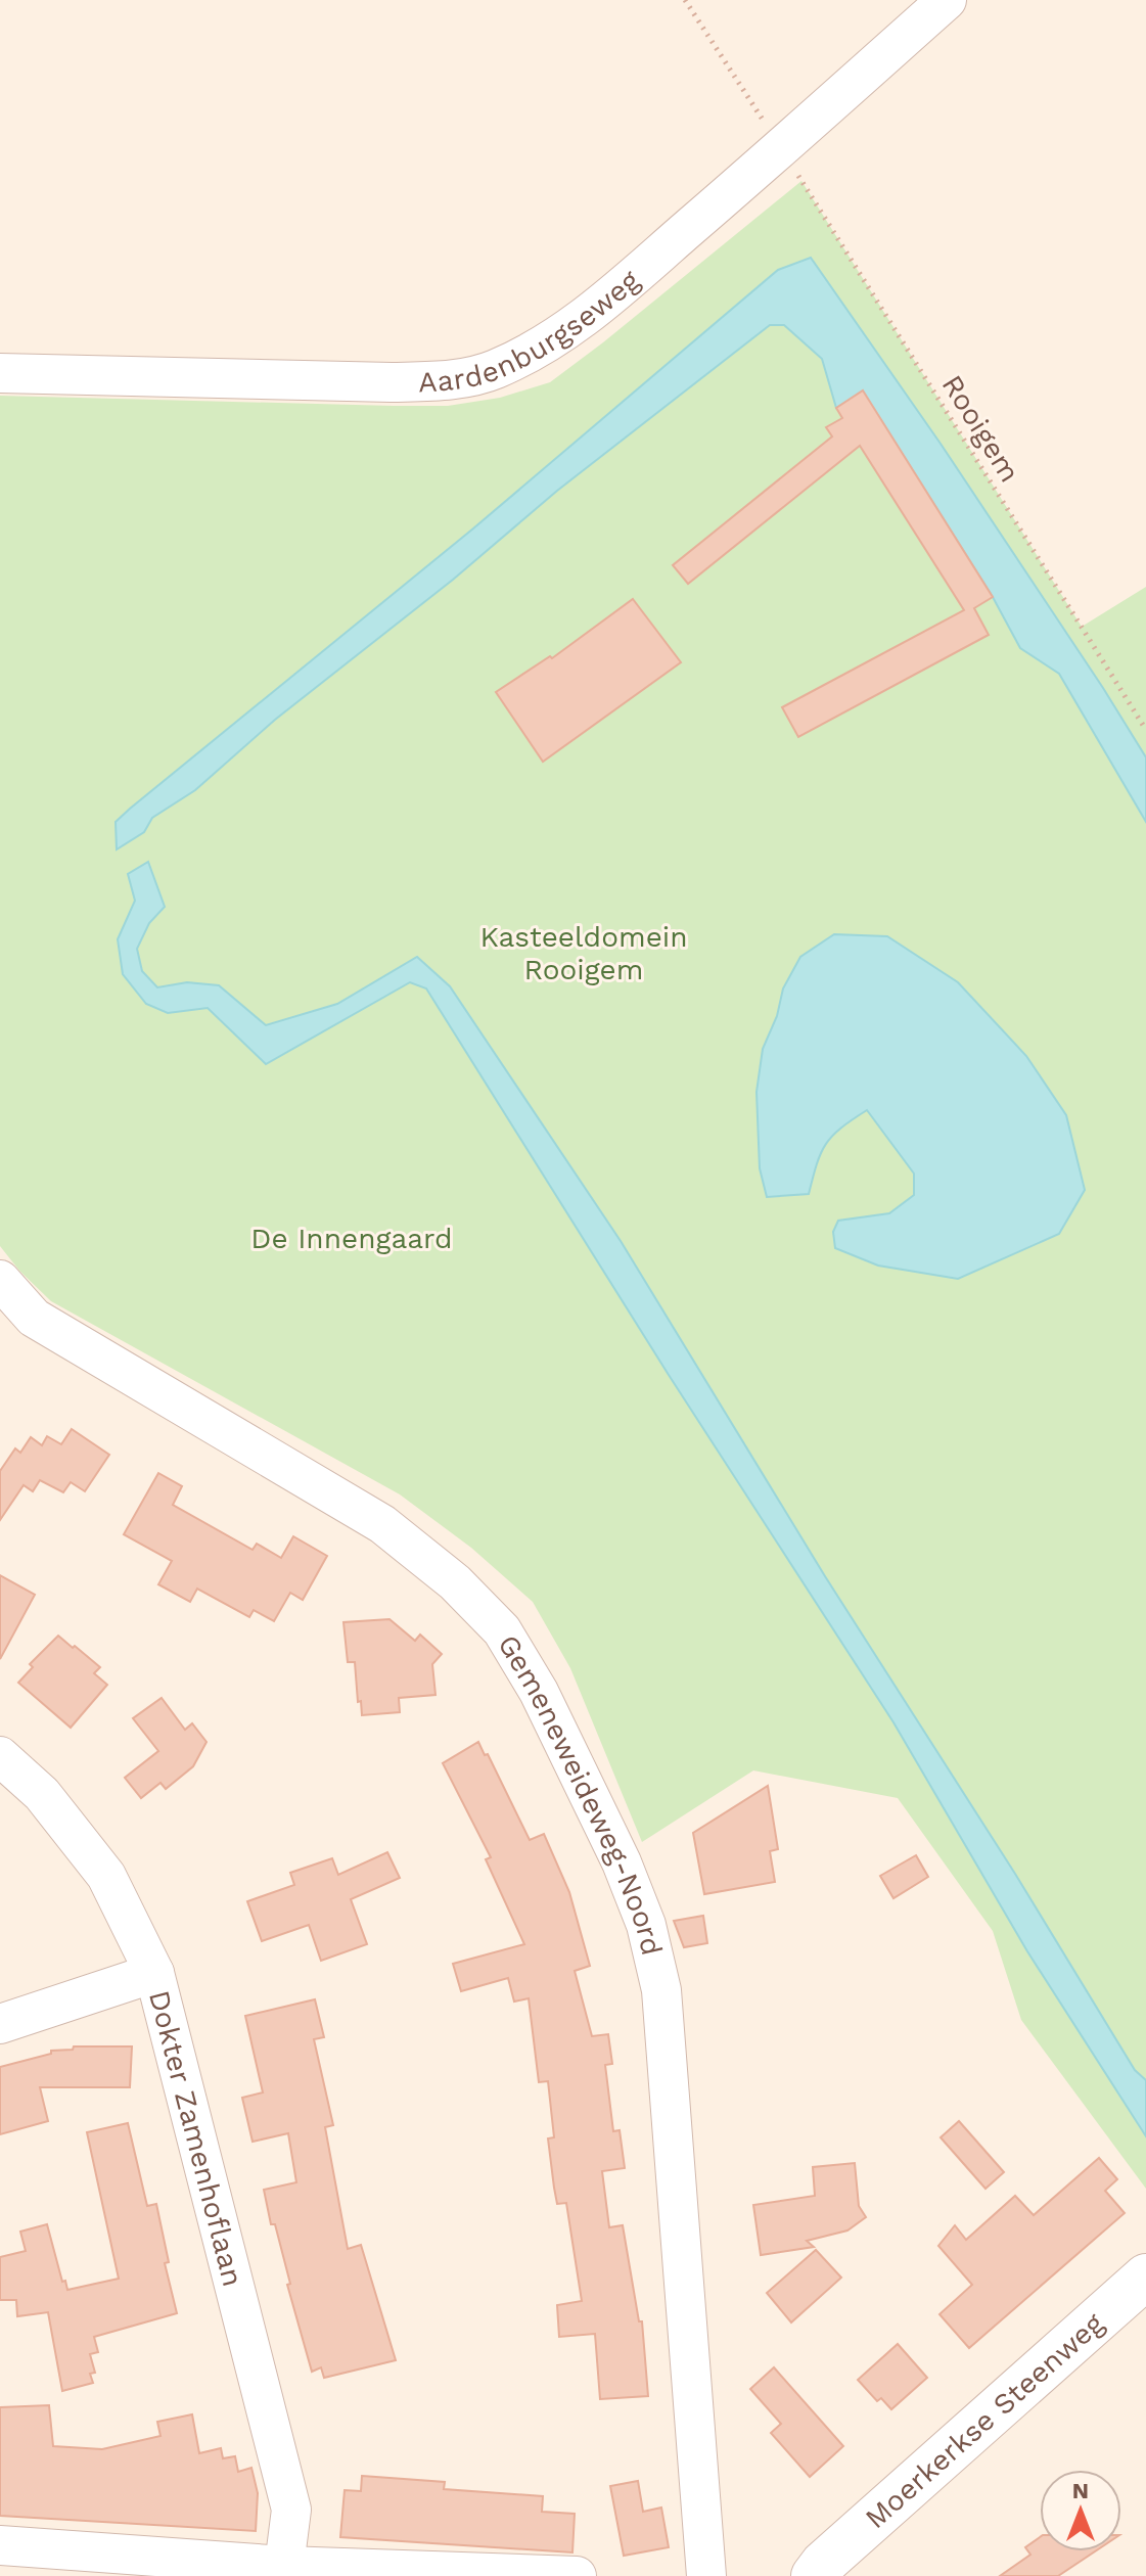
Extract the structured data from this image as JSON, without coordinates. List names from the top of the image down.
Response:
{
  "streets": {
    "street": [
      "Aardenburgseweg",
      "Gemeneweideweg-Noord",
      "Dokter Zamenhoflaan",
      "Moerkerkse Steenweg"
    ],
    "path": ["Rooigem"]
  },
  "crossings": [
    ["Aardenburgseweg", "Rooigem"]
  ],
  "parks": ["Kasteeldomein Rooigem", "De Innengaard"],
  "north": "top"
}
